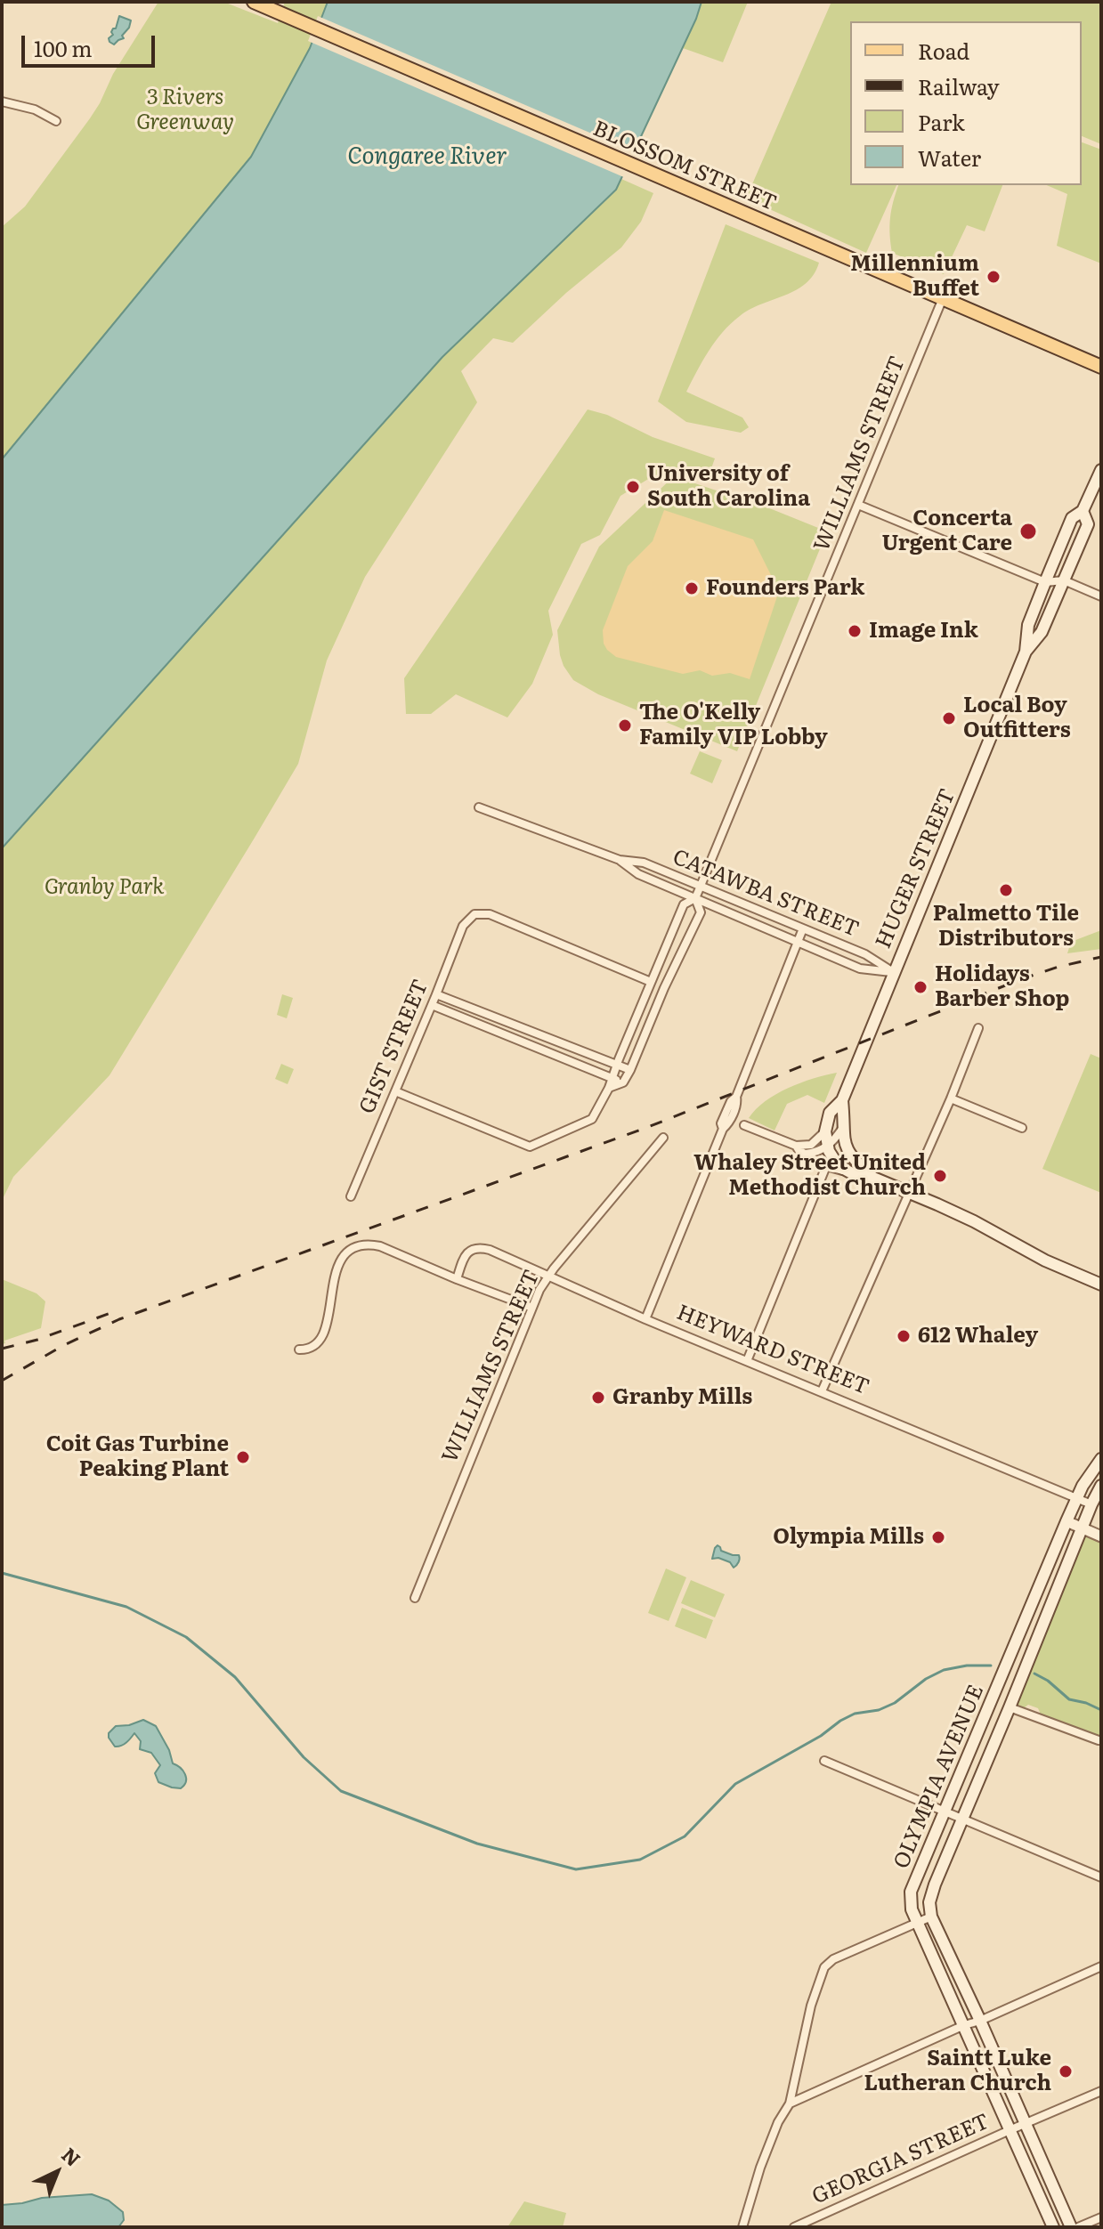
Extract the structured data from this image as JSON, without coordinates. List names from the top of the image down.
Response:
{
  "streets": {
    "main road": ["BLOSSOM STREET", "HUGER STREET", "OLYMPIA AVENUE"],
    "street": [
      "WILLIAMS STREET",
      "CATAWBA STREET",
      "GIST STREET",
      "HEYWARD STREET",
      "GEORGIA STREET"
    ]
  },
  "crossings": [
    ["BLOSSOM STREET", "WILLIAMS STREET"],
    ["WILLIAMS STREET", "CATAWBA STREET"],
    ["WILLIAMS STREET", "GIST STREET"],
    ["WILLIAMS STREET", "HEYWARD STREET"],
    ["HUGER STREET", "CATAWBA STREET"],
    ["HEYWARD STREET", "OLYMPIA AVENUE"],
    ["OLYMPIA AVENUE", "GEORGIA STREET"]
  ],
  "water": ["Congaree River"],
  "parks": ["3 Rivers Greenway", "Granby Park"],
  "places": [
    "Millennium Buffet",
    "University of South Carolina",
    "Concerta Urgent Care",
    "Founders Park",
    "Image Ink",
    "Local Boy Outfitters",
    "The O'Kelly Family VIP Lobby",
    "Palmetto Tile Distributors",
    "Holidays Barber Shop",
    "Whaley Street United Methodist Church",
    "612 Whaley",
    "Granby Mills",
    "Coit Gas Turbine Peaking Plant",
    "Olympia Mills",
    "Saintt Luke Lutheran Church"
  ],
  "legend": [
    "Road",
    "Railway",
    "Park",
    "Water"
  ],
  "scale_bar": "100 m",
  "north": "top right"
}
